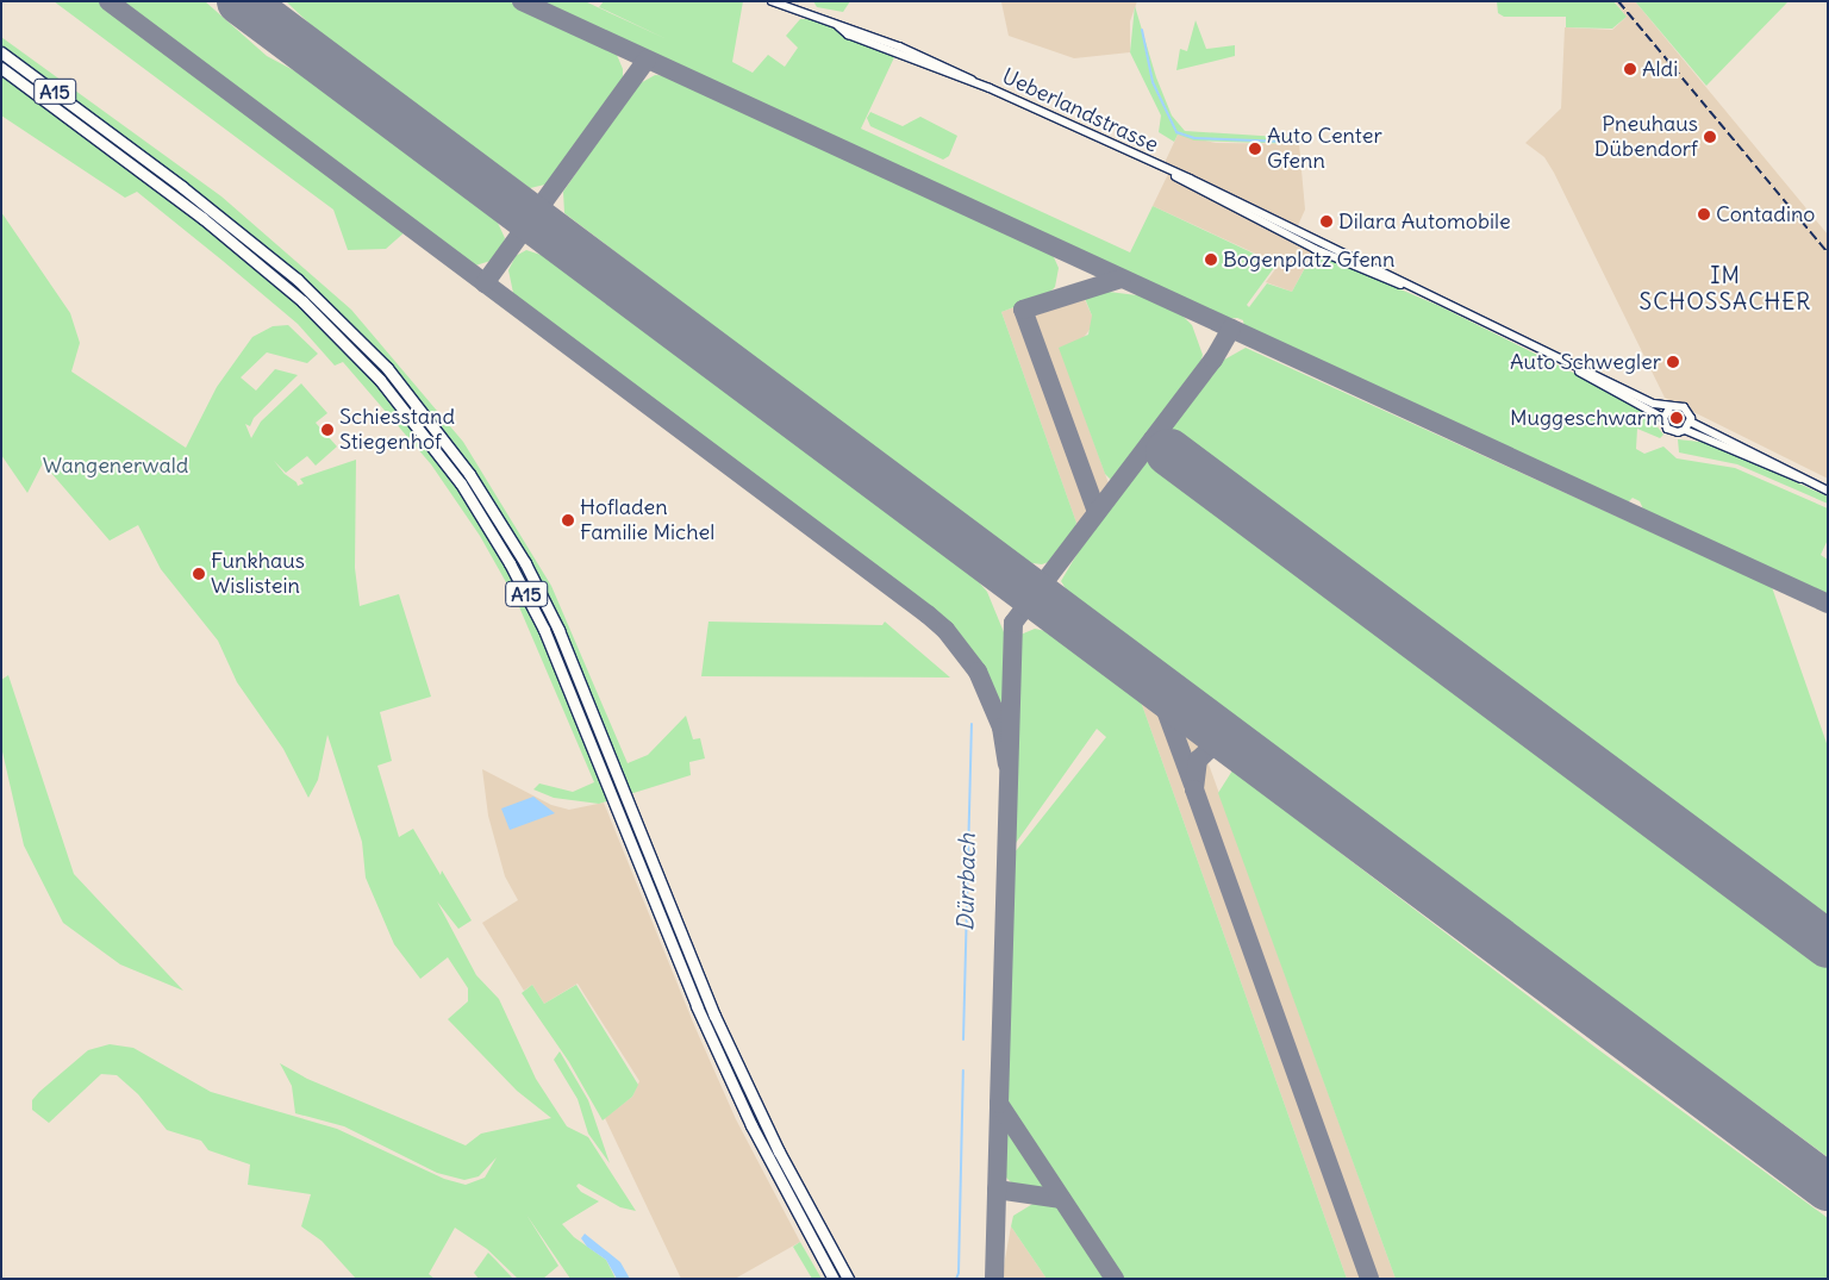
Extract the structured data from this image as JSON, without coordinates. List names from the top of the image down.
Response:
{
  "streets": {
    "highway": ["A15"],
    "main road": ["Ueberlandstrasse"]
  },
  "districts": ["IM SCHOSSACHER"],
  "water": ["Dürrbach"],
  "parks": ["Wangenerwald"],
  "places": [
    "Aldi",
    "Pneuhaus Dübendorf",
    "Auto Center Gfenn",
    "Contadino",
    "Dilara Automobile",
    "Bogenplatz Gfenn",
    "Auto Schwegler",
    "Muggeschwarm",
    "Schiesstand Stiegenhof",
    "Hofladen Familie Michel",
    "Funkhaus Wislistein"
  ]
}
